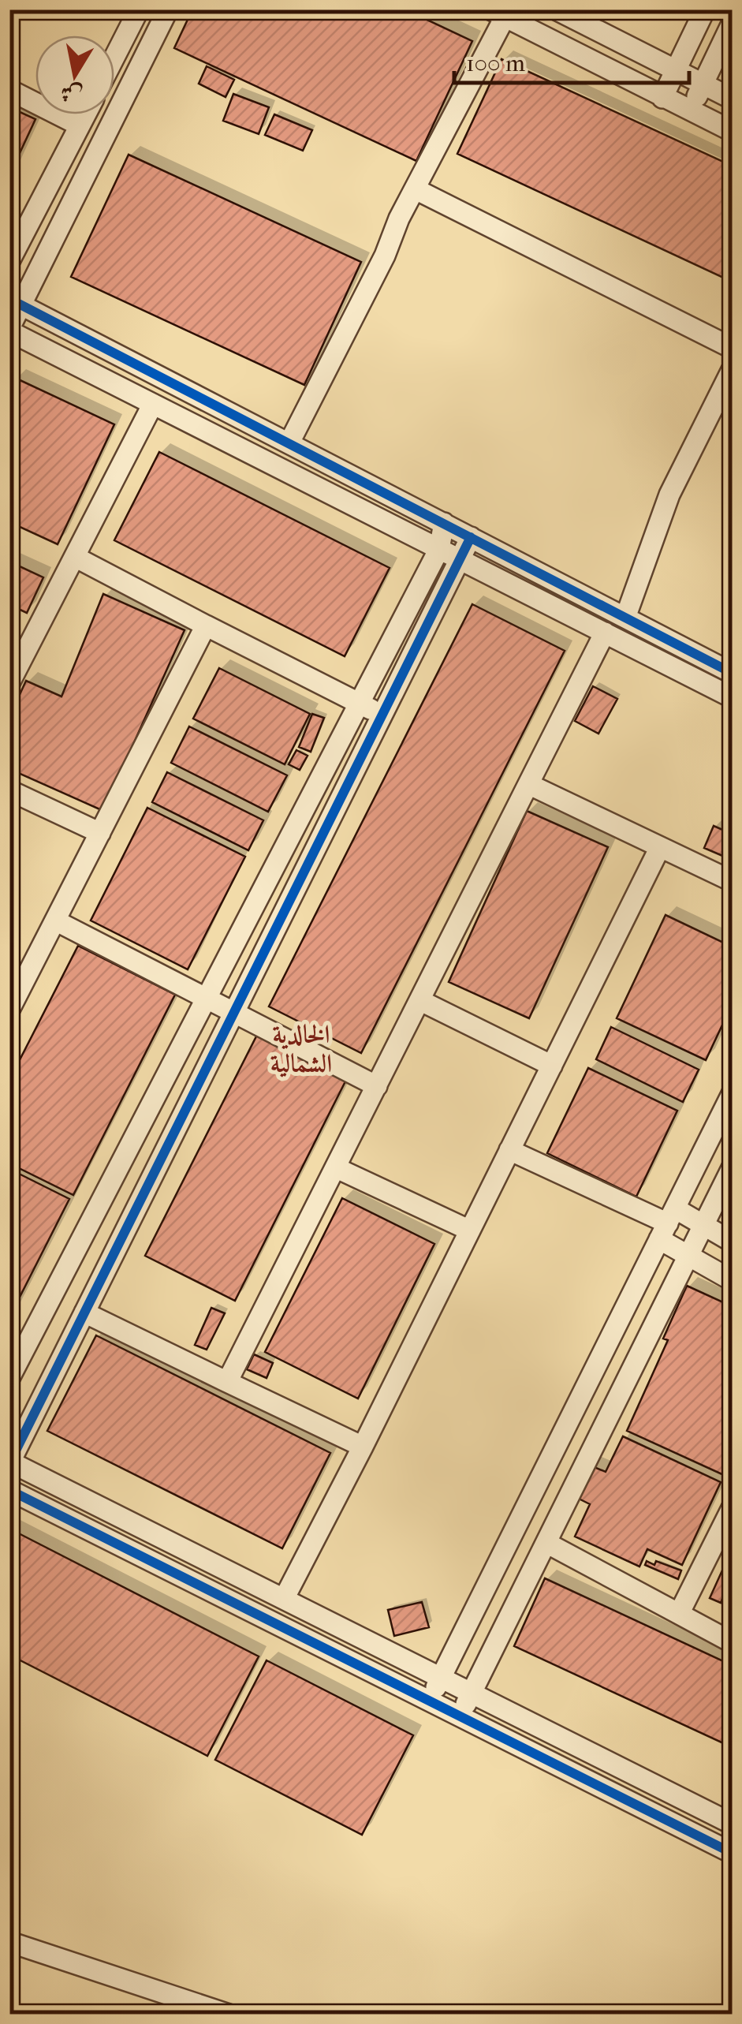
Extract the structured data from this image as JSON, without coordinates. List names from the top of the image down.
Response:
{
  "districts": ["الخالدية الشمالية"],
  "scale_bar": "100 m",
  "north": "bottom"
}
